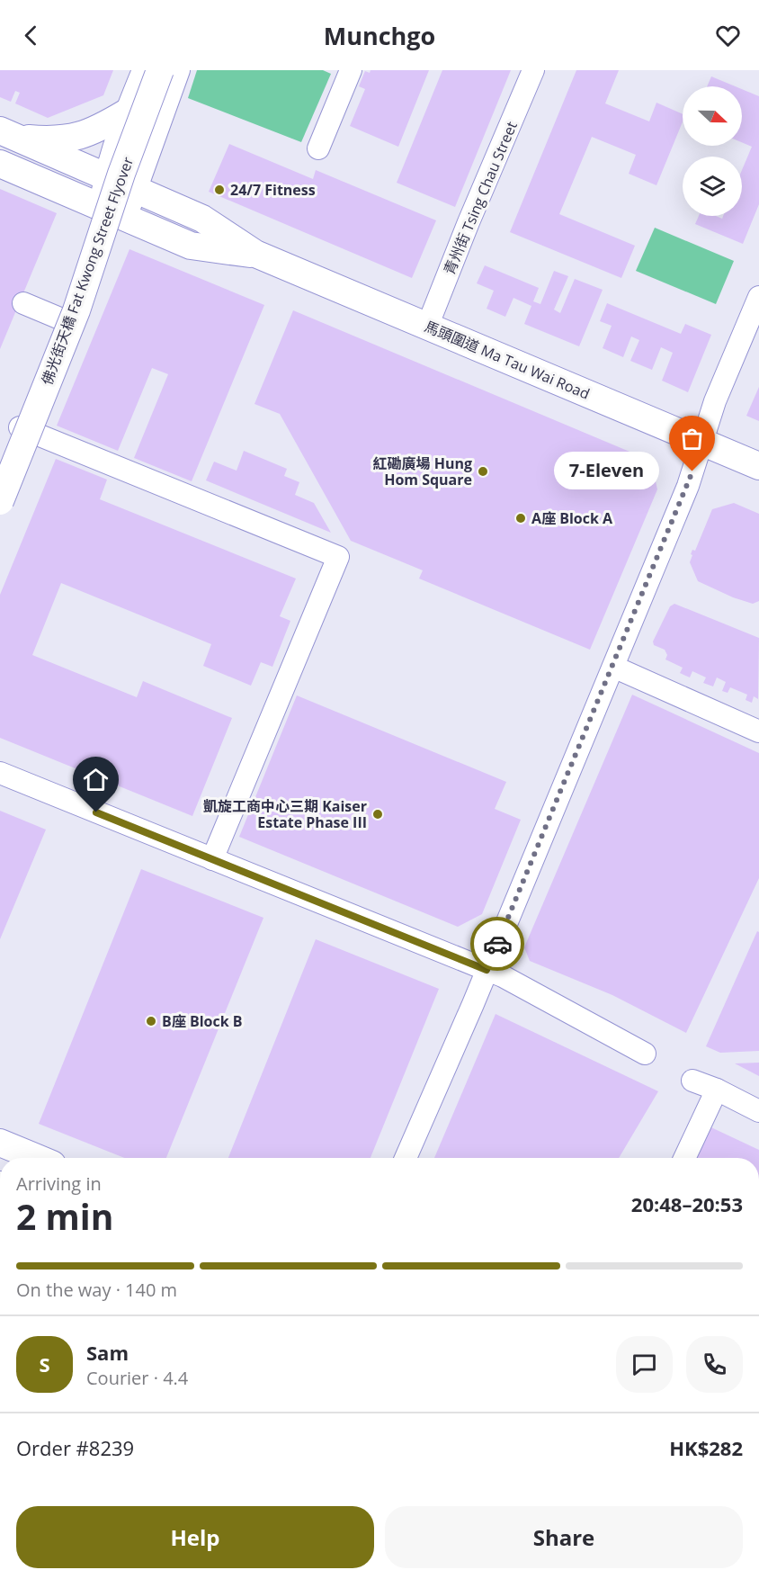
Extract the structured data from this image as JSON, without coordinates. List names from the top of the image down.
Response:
{
  "streets": {
    "main road": ["佛光街天橋 Fat Kwong Street Flyover", "馬頭圍道 Ma Tau Wai Road"],
    "street": ["青州街 Tsing Chau Street"]
  },
  "crossings": [
    ["青州街 Tsing Chau Street", "馬頭圍道 Ma Tau Wai Road"]
  ],
  "places": [
    "24/7 Fitness",
    "紅磡廣場 Hung Hom Square",
    "7-Eleven",
    "A座 Block A",
    "凱旋工商中心三期 Kaiser Estate Phase III",
    "B座 Block B"
  ],
  "north": "right",
  "page": {
    "header": "Munchgo",
    "bubble": "7-Eleven",
    "heading": ["2 min", "Arriving in", "20:48–20:53"],
    "panel": [
      "Sam",
      "Courier · 4.4",
      "Order #8239",
      "HK$282"
    ],
    "bar": "On the way · 140 m",
    "round": "S",
    "buttons": ["Help", "Share"]
  }
}
